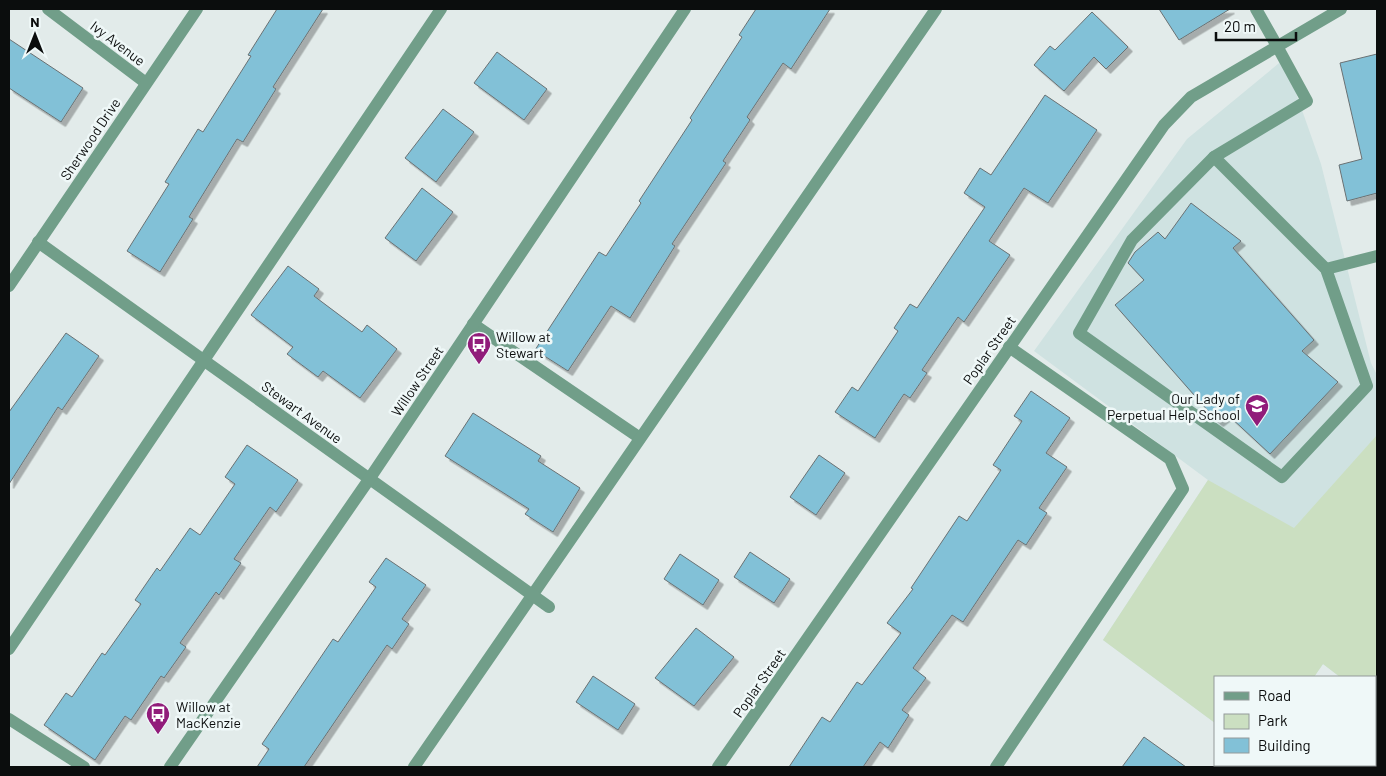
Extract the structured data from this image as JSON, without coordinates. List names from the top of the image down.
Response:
{
  "streets": {
    "street": [
      "Ivy Avenue",
      "Sherwood Drive",
      "Poplar Street",
      "Willow Street",
      "Stewart Avenue"
    ]
  },
  "crossings": [
    ["Ivy Avenue", "Sherwood Drive"],
    ["Sherwood Drive", "Stewart Avenue"],
    ["Willow Street", "Stewart Avenue"]
  ],
  "places": {
    "bus stop": ["Willow at Stewart", "Willow at MacKenzie"],
    "school or university": ["Our Lady of Perpetual Help School"]
  },
  "legend": ["Road", "Park", "Building"],
  "scale_bar": "20 m",
  "north": "top"
}
